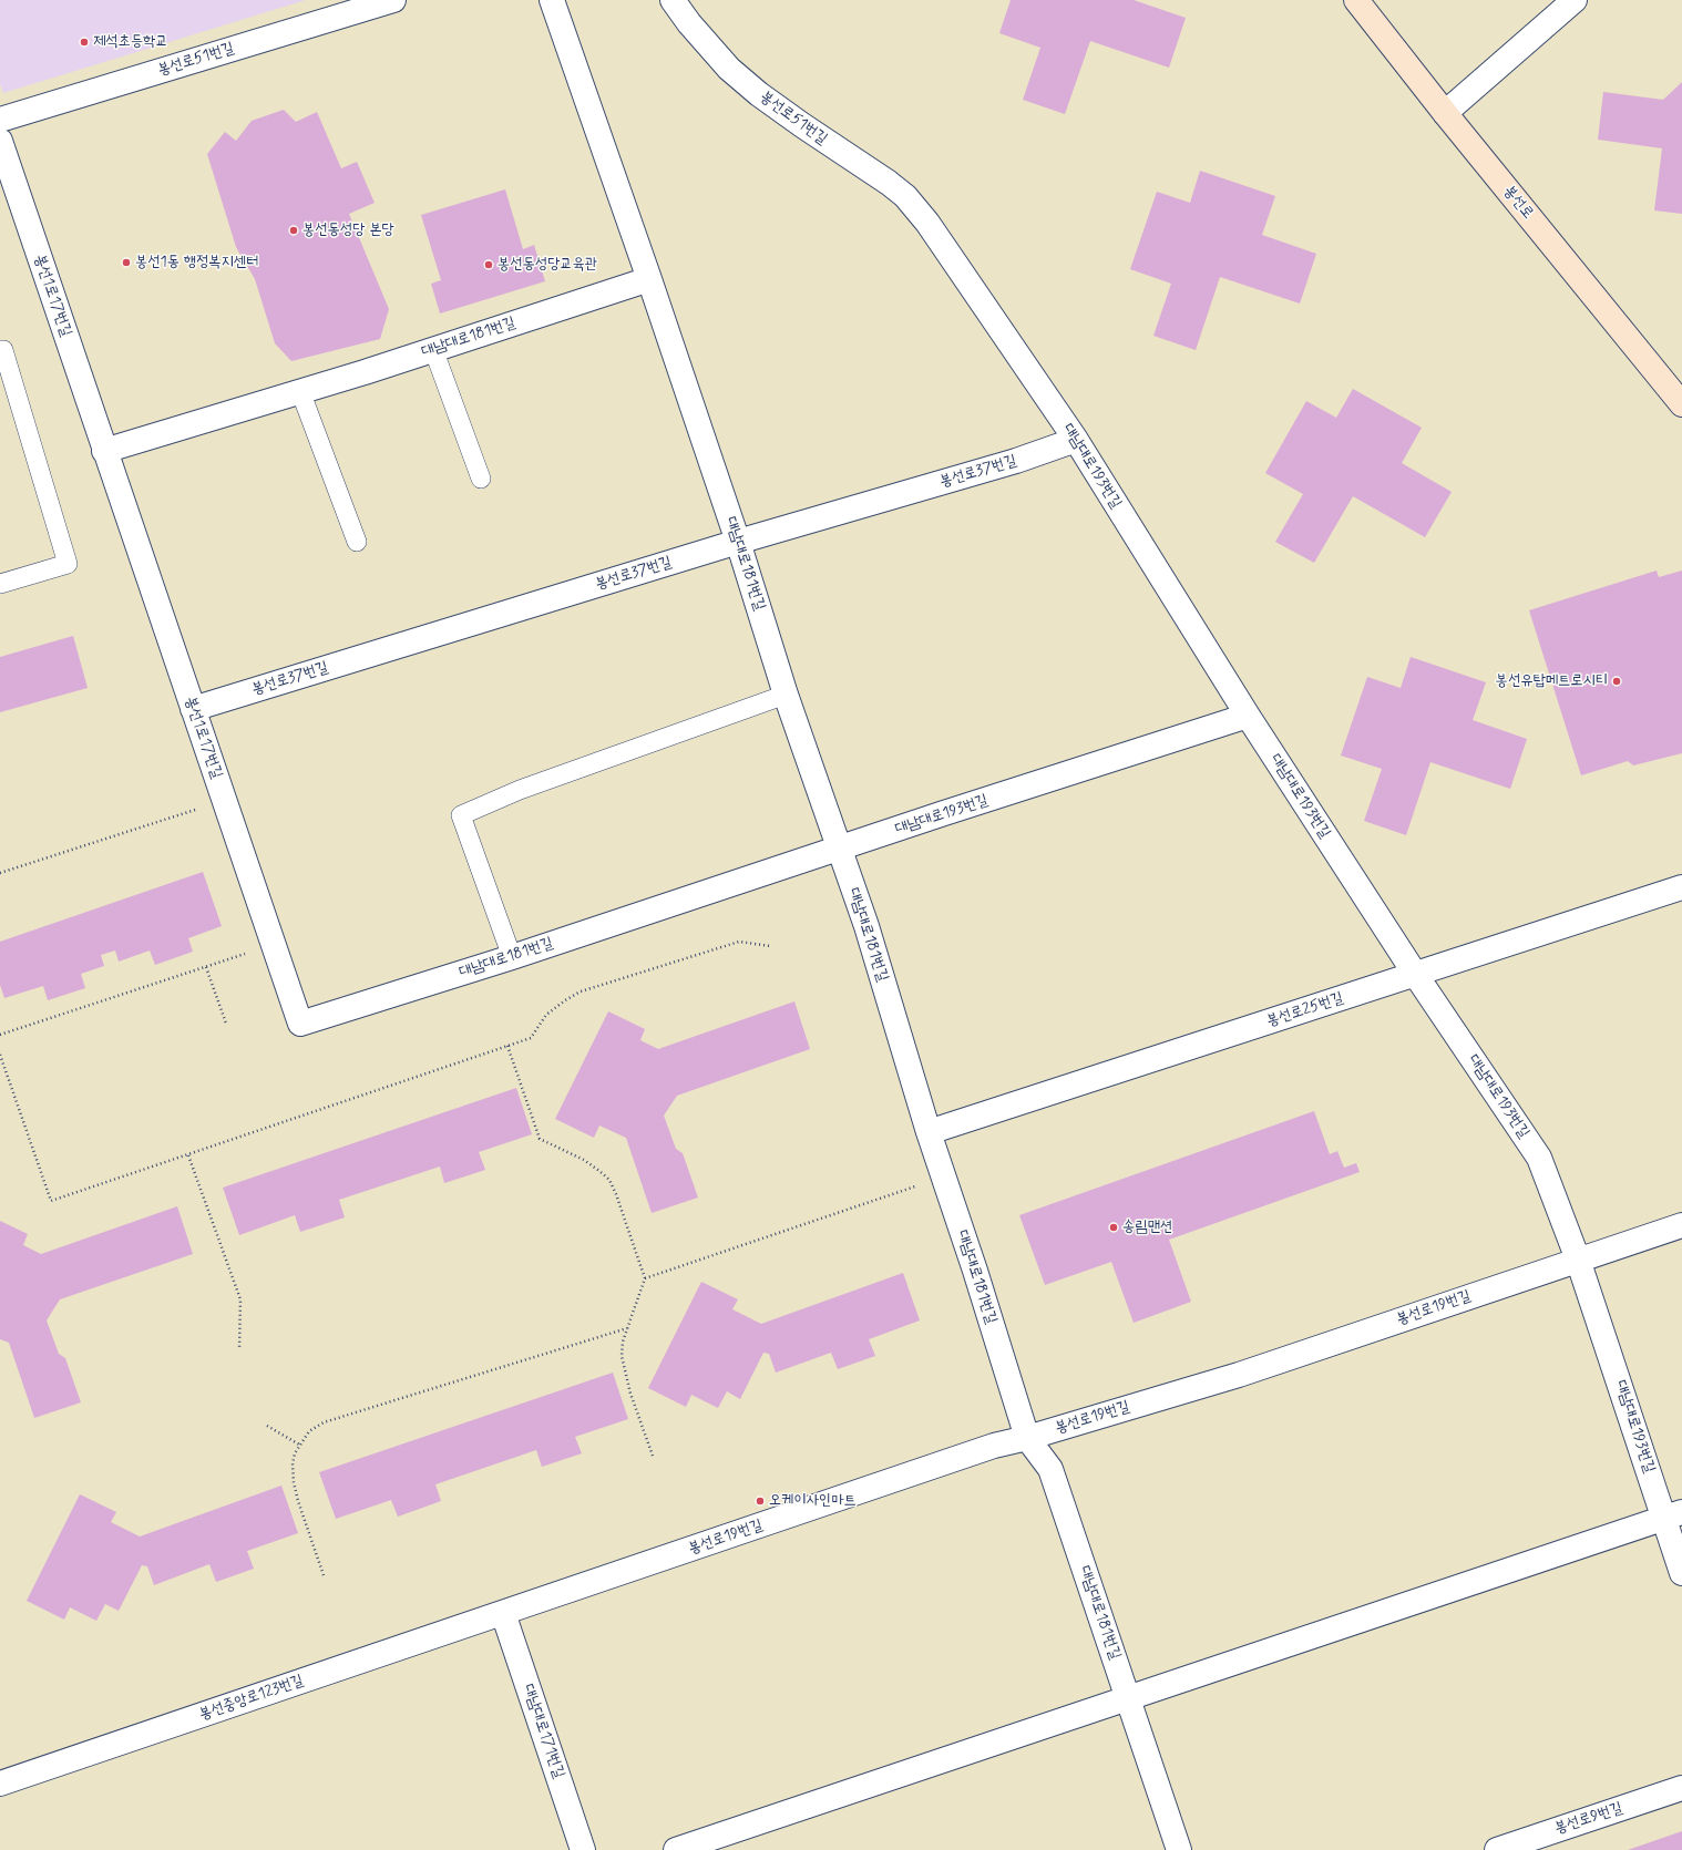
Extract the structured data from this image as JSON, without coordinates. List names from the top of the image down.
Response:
{
  "streets": {
    "main road": ["봉선로"],
    "street": [
      "봉선로51번길",
      "봉선1로17번길",
      "대남대로181번길",
      "대남대로193번길",
      "봉선로37번길",
      "봉선로25번길",
      "봉선로19번길",
      "봉선중앙로123번길",
      "대남대로171번길",
      "봉선로9번길"
    ]
  },
  "crossings": [
    ["봉선로51번길", "대남대로193번길"],
    ["봉선1로17번길", "대남대로181번길"],
    ["봉선1로17번길", "봉선로37번길"],
    ["대남대로181번길", "대남대로193번길"],
    ["대남대로181번길", "봉선로37번길"],
    ["대남대로181번길", "봉선로25번길"],
    ["대남대로181번길", "봉선로19번길"],
    ["대남대로193번길", "봉선로37번길"],
    ["대남대로193번길", "봉선로25번길"],
    ["대남대로193번길", "봉선로19번길"],
    ["봉선로19번길", "봉선중앙로123번길"],
    ["봉선로19번길", "대남대로171번길"],
    ["봉선중앙로123번길", "대남대로171번길"]
  ],
  "places": [
    "제석초등학교",
    "봉선동성당 본당",
    "봉선1동 행정복지센터",
    "봉선동성당교육관",
    "봉선유탑메트로시티",
    "송림맨션",
    "오케이사인마트"
  ]
}
